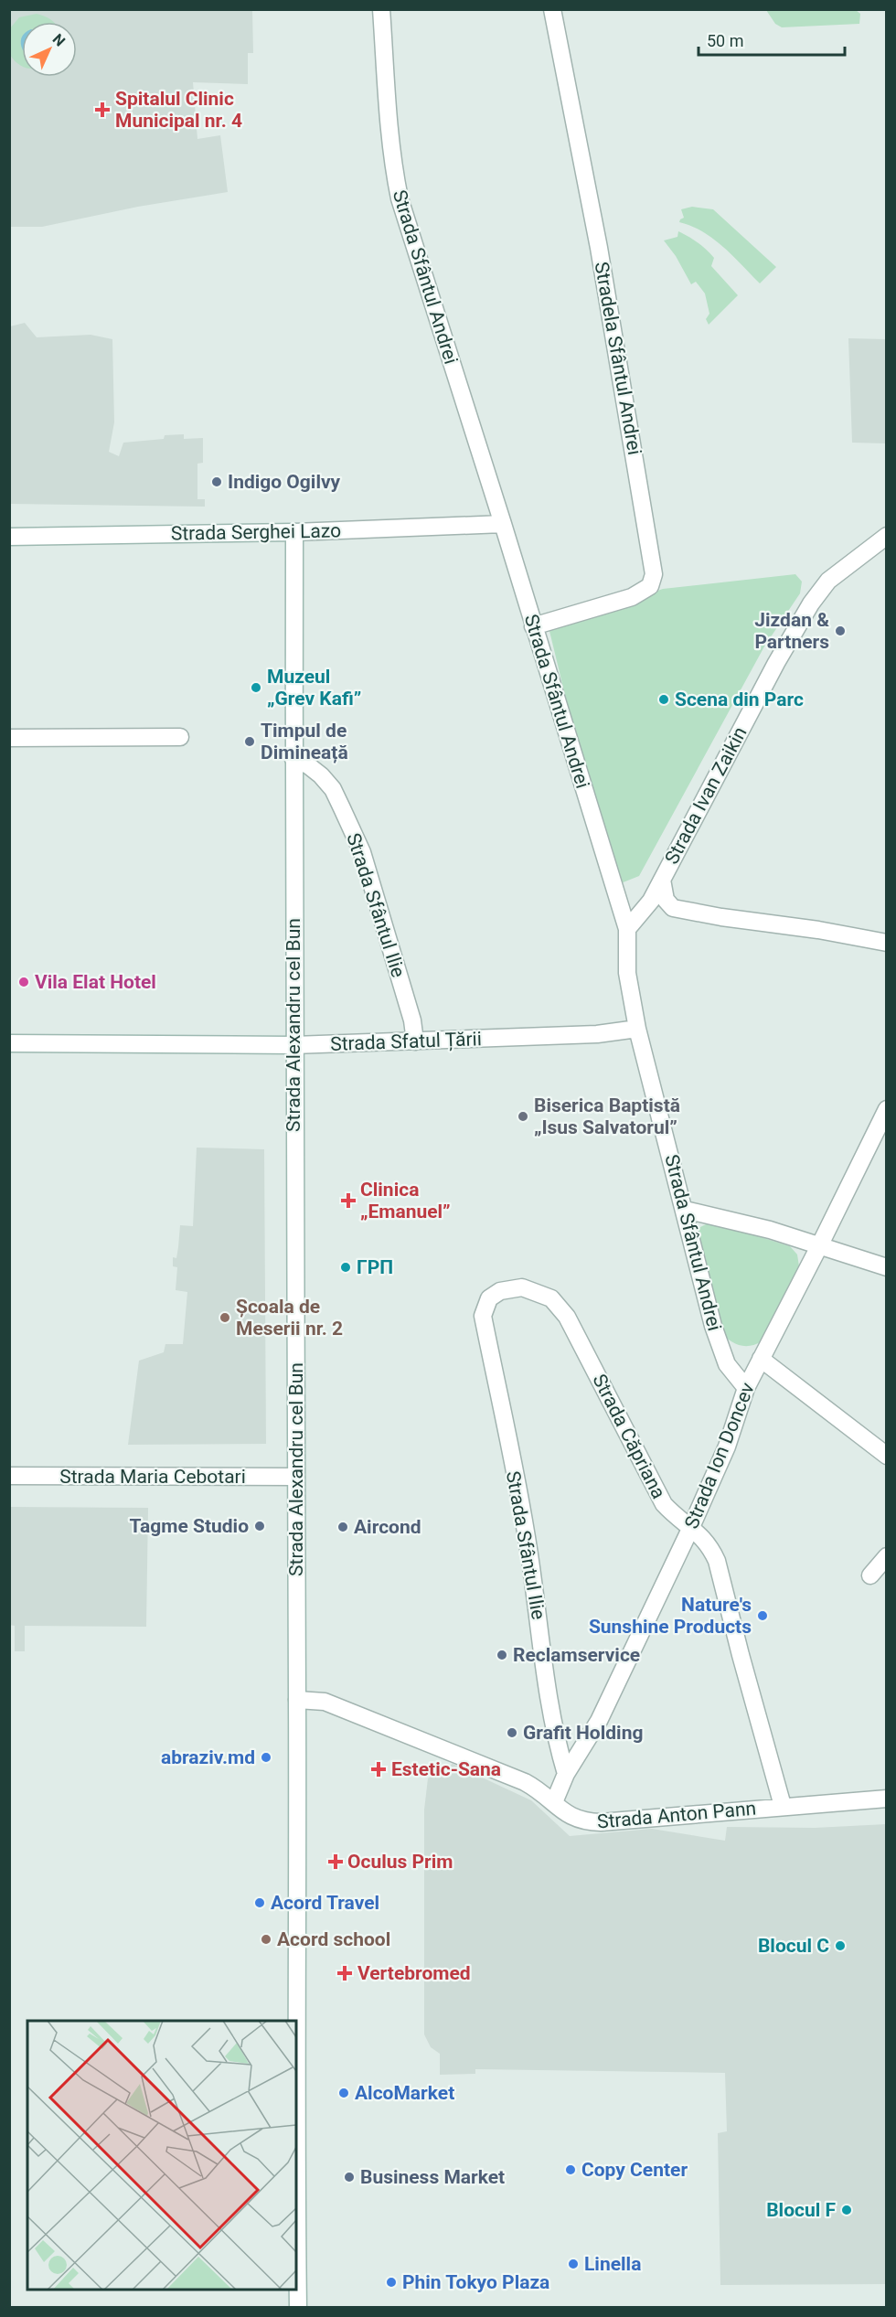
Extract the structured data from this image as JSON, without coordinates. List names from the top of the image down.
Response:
{
  "streets": {
    "street": [
      "Strada Sfântul Andrei",
      "Stradela Sfântul Andrei",
      "Strada Serghei Lazo",
      "Strada Ivan Zaikin",
      "Strada Sfântul Ilie",
      "Strada Alexandru cel Bun",
      "Strada Sfatul Țării",
      "Strada Căpriana",
      "Strada Ion Doncev",
      "Strada Maria Cebotari",
      "Strada Anton Pann"
    ]
  },
  "crossings": [
    ["Strada Sfântul Andrei", "Stradela Sfântul Andrei"],
    ["Strada Sfântul Andrei", "Strada Serghei Lazo"],
    ["Strada Sfântul Andrei", "Strada Ivan Zaikin"],
    ["Strada Sfântul Andrei", "Strada Sfatul Țării"],
    ["Strada Sfântul Andrei", "Strada Ion Doncev"],
    ["Strada Serghei Lazo", "Strada Alexandru cel Bun"],
    ["Strada Sfântul Ilie", "Strada Alexandru cel Bun"],
    ["Strada Sfântul Ilie", "Strada Sfatul Țării"],
    ["Strada Sfântul Ilie", "Strada Căpriana"],
    ["Strada Sfântul Ilie", "Strada Ion Doncev"],
    ["Strada Alexandru cel Bun", "Strada Sfatul Țării"],
    ["Strada Alexandru cel Bun", "Strada Maria Cebotari"],
    ["Strada Alexandru cel Bun", "Strada Anton Pann"],
    ["Strada Căpriana", "Strada Ion Doncev"],
    ["Strada Căpriana", "Strada Anton Pann"],
    ["Strada Ion Doncev", "Strada Anton Pann"]
  ],
  "places": {
    "health": [
      "Spitalul Clinic Municipal nr. 4",
      "Clinica „Emanuel”",
      "Estetic-Sana",
      "Oculus Prim",
      "Vertebromed"
    ],
    "other": [
      "Indigo Ogilvy",
      "Jizdan & Partners",
      "Muzeul „Grev Kafi”",
      "Scena din Parc",
      "Timpul de Dimineață",
      "Vila Elat Hotel",
      "Biserica Baptistă „Isus Salvatorul”",
      "ГРП",
      "Școala de Meserii nr. 2",
      "Tagme Studio",
      "Aircond",
      "Nature's Sunshine Products",
      "Reclamservice",
      "Grafit Holding",
      "abraziv.md",
      "Acord Travel",
      "Acord school",
      "Blocul C",
      "AlcoMarket",
      "Copy Center",
      "Business Market",
      "Blocul F",
      "Linella",
      "Phin Tokyo Plaza"
    ]
  },
  "scale_bar": "50 m",
  "north": "top right"
}
